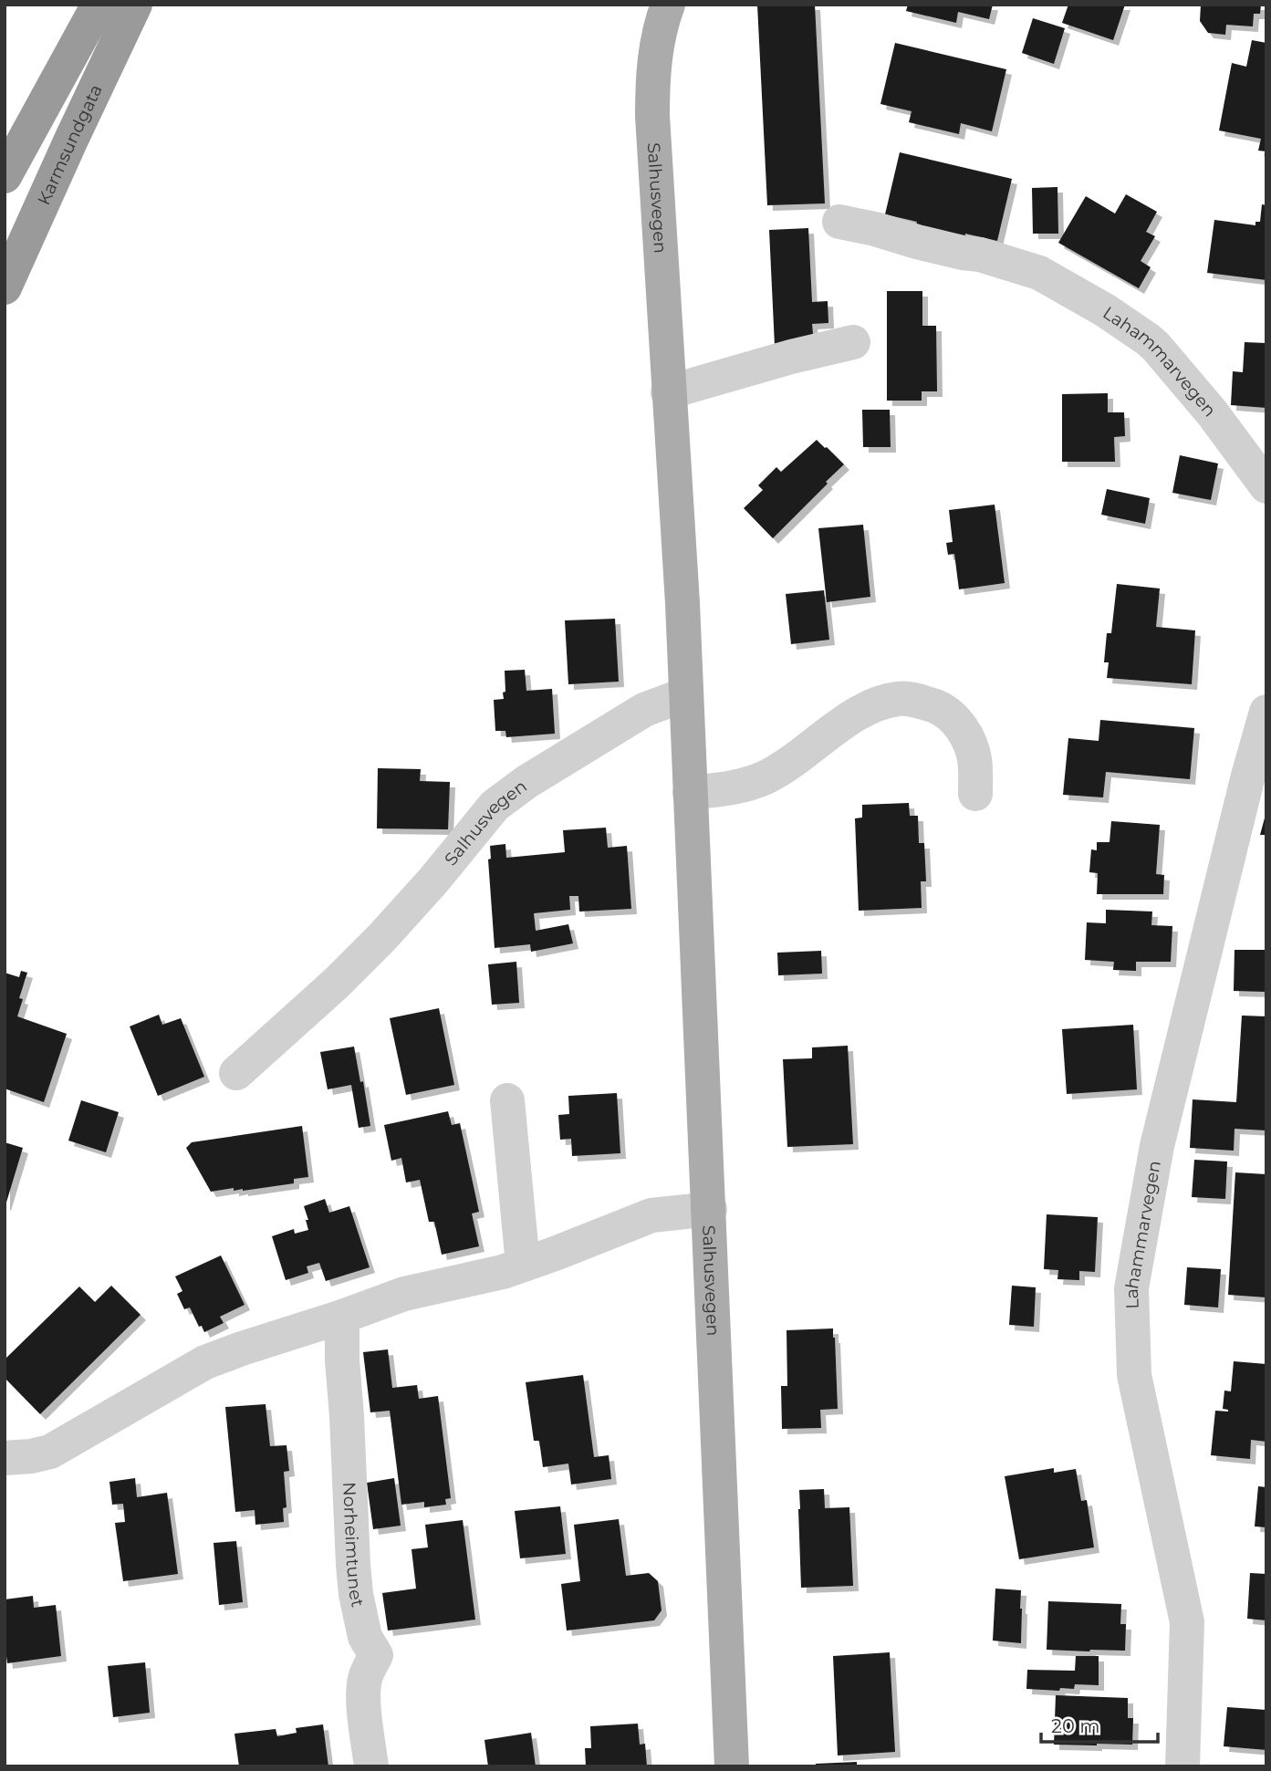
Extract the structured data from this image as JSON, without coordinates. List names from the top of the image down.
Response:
{
  "streets": {
    "highway": ["Karmsundgata"],
    "main road": ["Salhusvegen"],
    "street": ["Lahammarvegen", "Norheimtunet"]
  },
  "scale_bar": "20 m"
}
